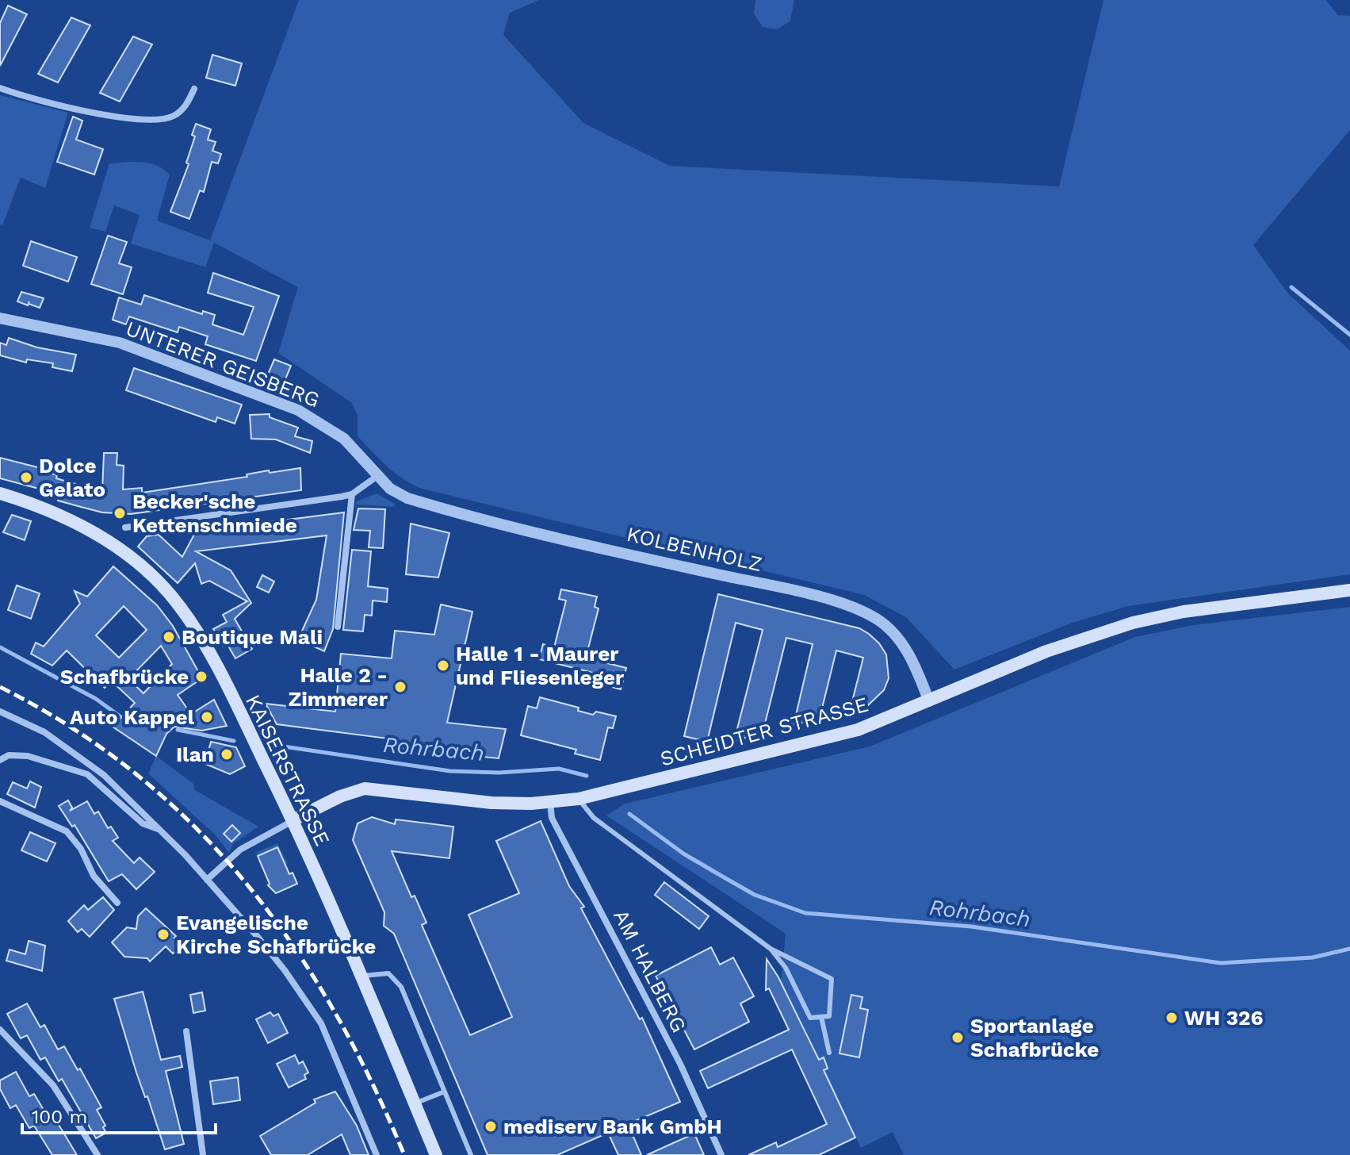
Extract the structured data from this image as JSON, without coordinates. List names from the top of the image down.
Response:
{
  "streets": {
    "main road": ["SCHEIDTER STRASSE", "KAISERSTRASSE"],
    "street": ["UNTERER GEISBERG", "KOLBENHOLZ", "AM HALBERG"]
  },
  "crossings": [
    ["UNTERER GEISBERG", "KOLBENHOLZ"],
    ["KOLBENHOLZ", "SCHEIDTER STRASSE"],
    ["SCHEIDTER STRASSE", "KAISERSTRASSE"],
    ["SCHEIDTER STRASSE", "AM HALBERG"]
  ],
  "water": ["Rohrbach"],
  "places": [
    "Dolce Gelato",
    "Becker'sche Kettenschmiede",
    "Boutique Mali",
    "Halle 1 - Maurer und Fliesenleger",
    "Schafbrücke",
    "Halle 2 - Zimmerer",
    "Auto Kappel",
    "Ilan",
    "Evangelische Kirche Schafbrücke",
    "WH 326",
    "Sportanlage Schafbrücke",
    "mediserv Bank GmbH"
  ],
  "scale_bar": "100 m"
}
